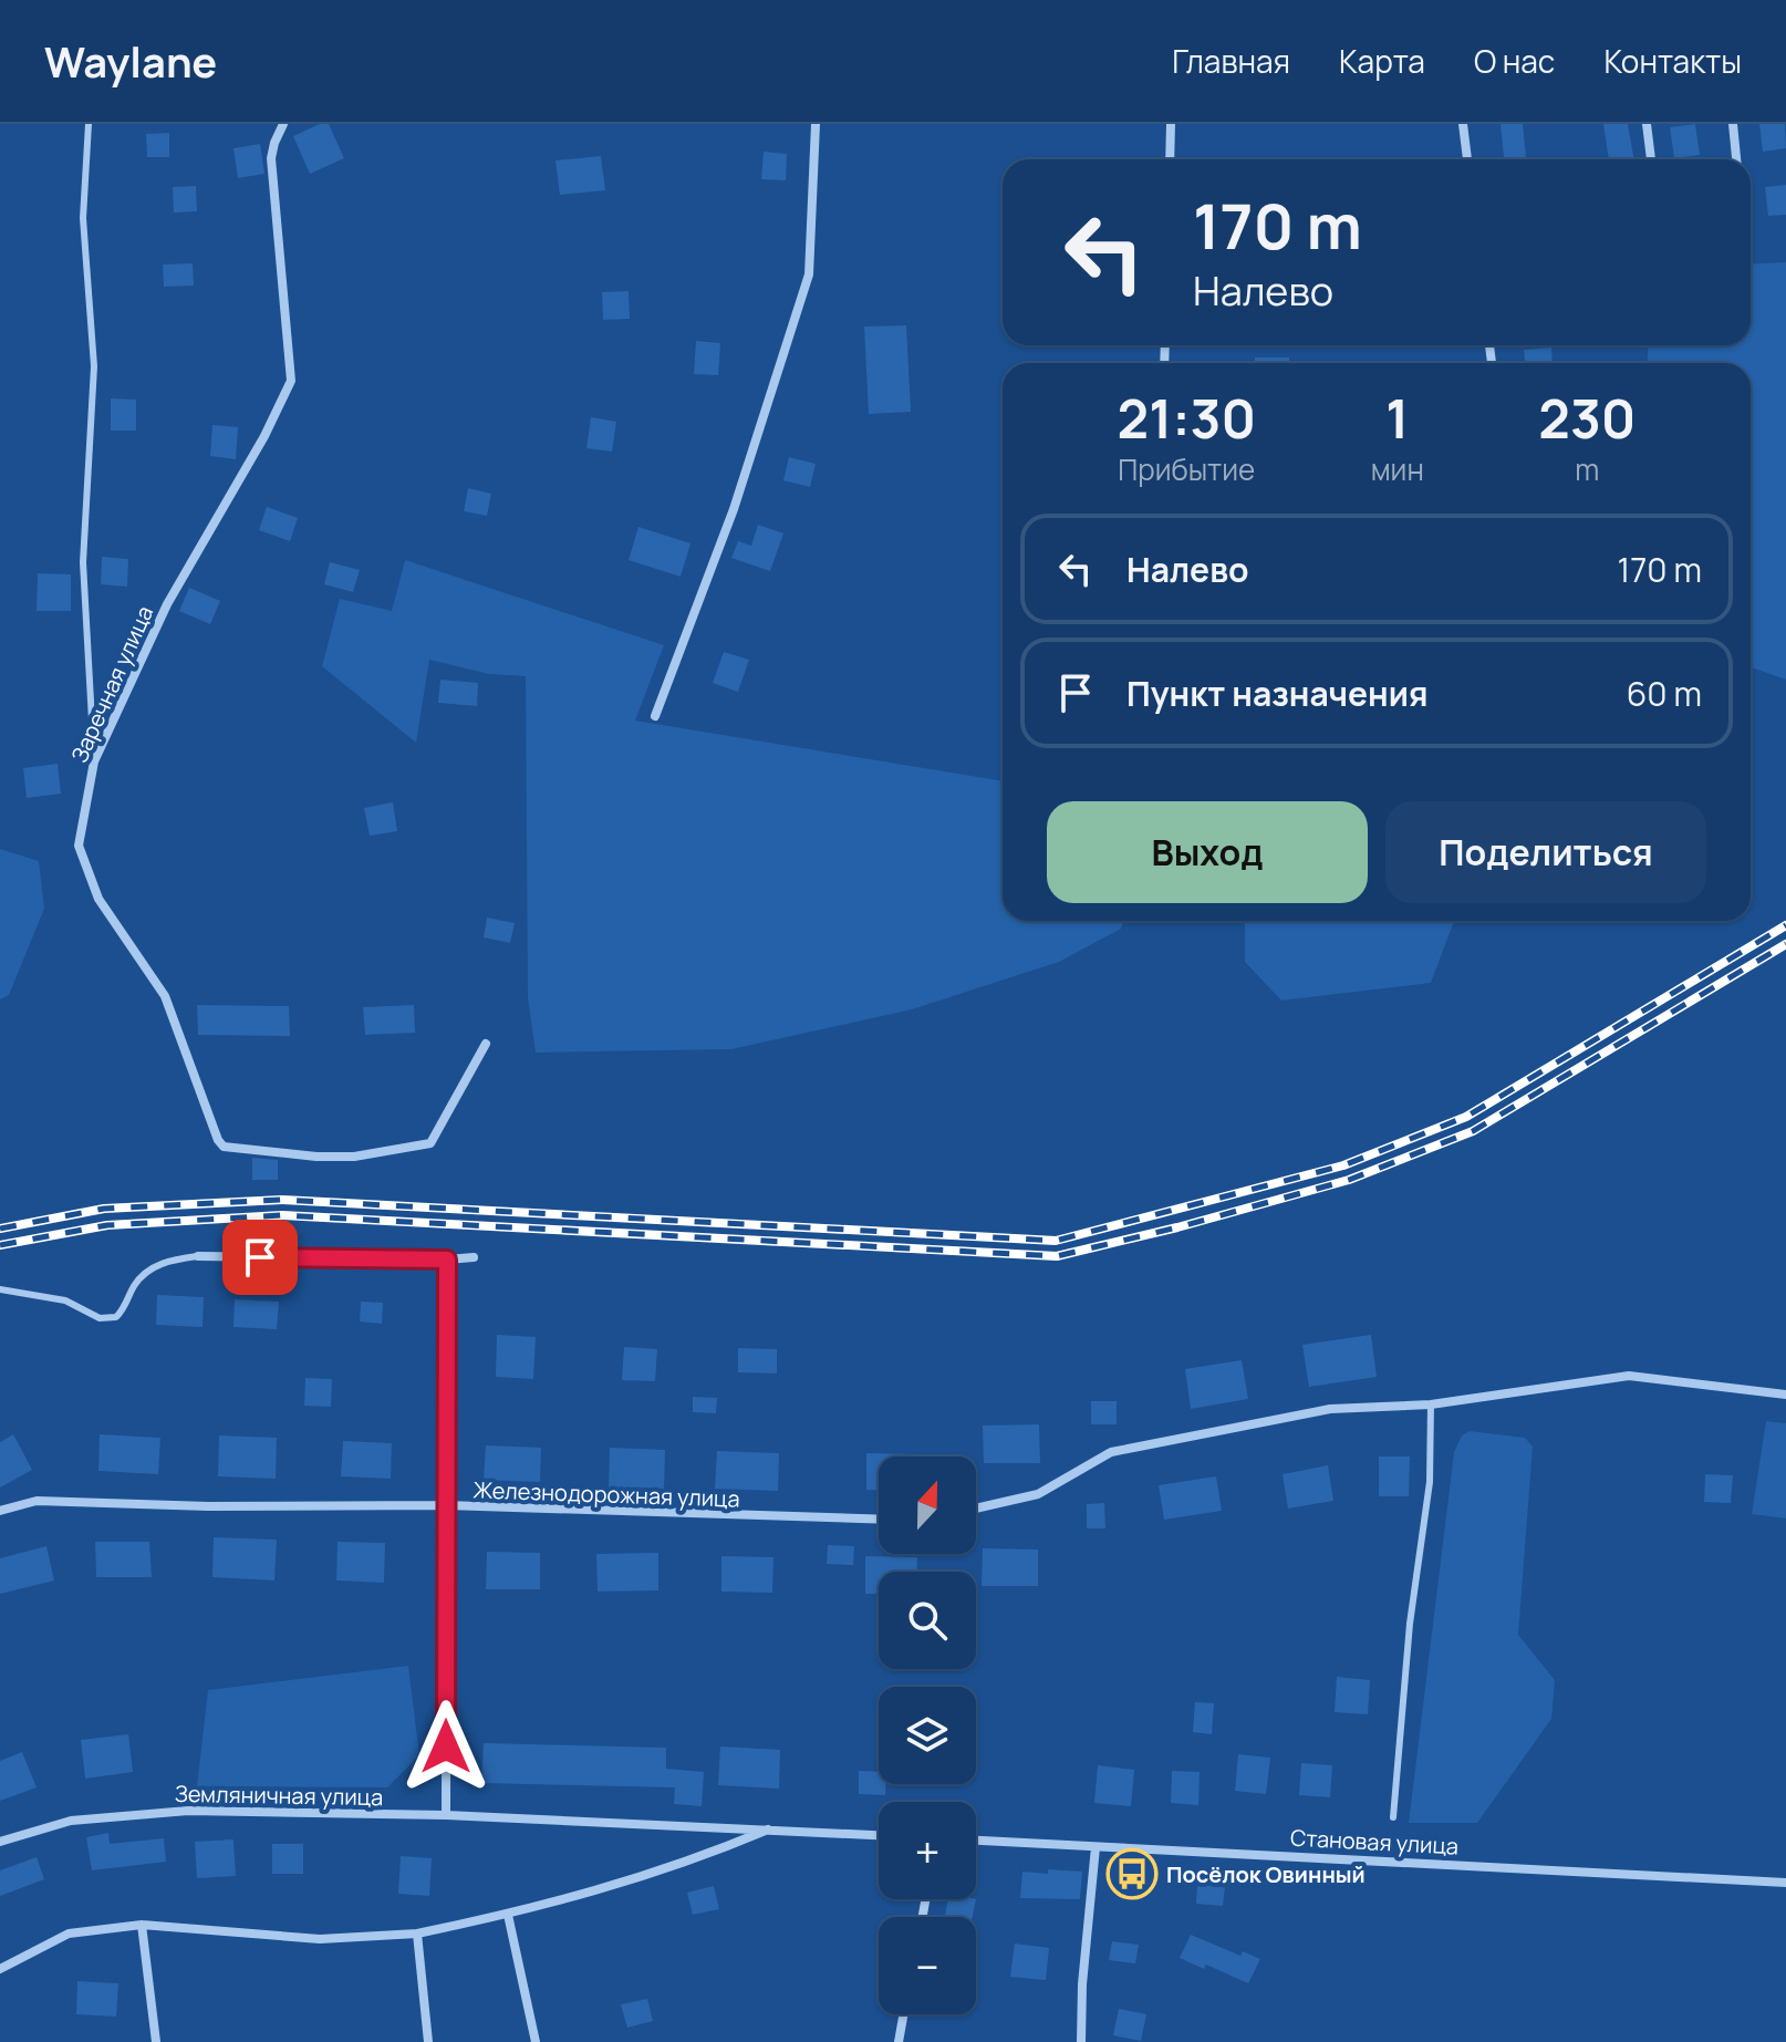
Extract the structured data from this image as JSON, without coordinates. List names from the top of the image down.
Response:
{
  "streets": {
    "street": [
      "Заречная улица",
      "Железнодорожная улица",
      "Земляничная улица",
      "Становая улица"
    ]
  },
  "places": {
    "bus stop": ["Посёлок Овинный"]
  },
  "north": "top",
  "page": {
    "header": "Waylane",
    "nav": [
      "Главная",
      "Карта",
      "О нас",
      "Контакты"
    ],
    "turn": ["170 m", "Налево"],
    "eta": [
      "21:30",
      "Прибытие",
      "1",
      "мин",
      "230",
      "m"
    ],
    "list": [
      {
        "name": "Налево",
        "value": "170 m"
      },
      {
        "name": "Пункт назначения",
        "value": "60 m"
      }
    ],
    "buttons": ["Выход", "Поделиться"],
    "map_buttons": ["+", "−"]
  }
}
